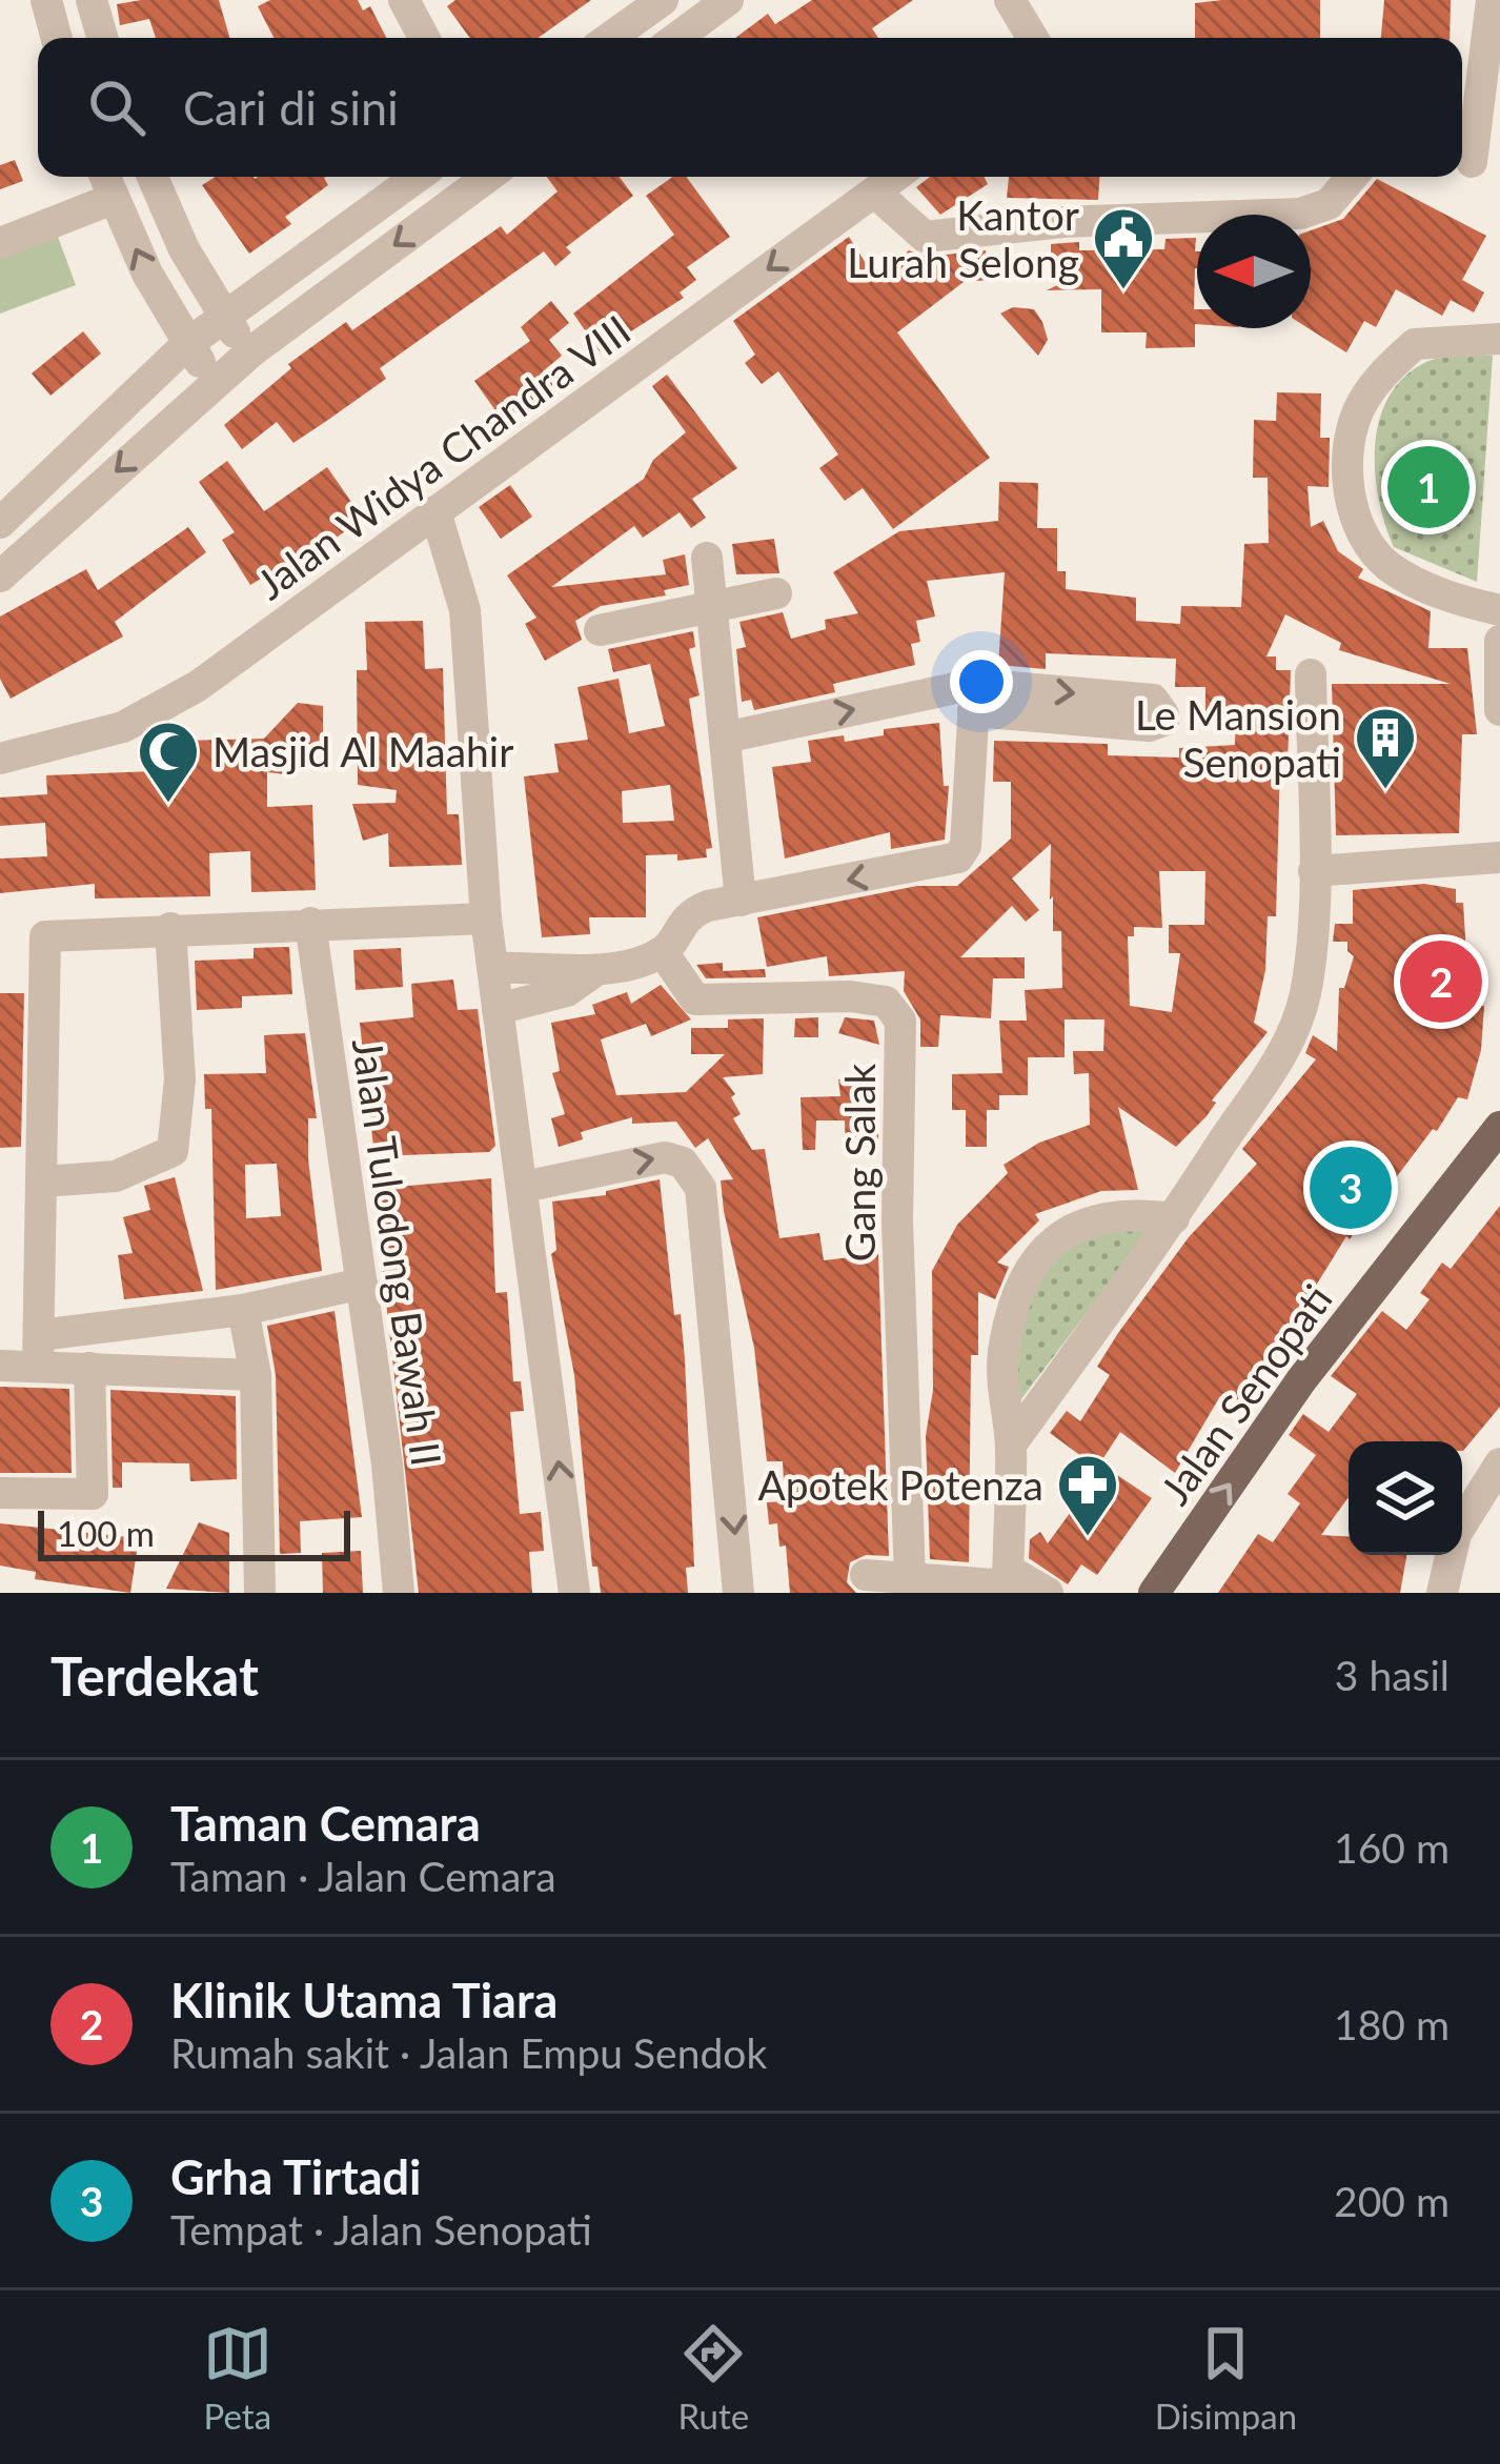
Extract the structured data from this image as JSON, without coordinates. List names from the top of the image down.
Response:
{
  "streets": {
    "main road": ["Jalan Senopati"],
    "street": ["Jalan Widya Chandra VIII", "Gang Salak", "Jalan Tulodong Bawah II"]
  },
  "one_way": ["Jalan Senopati"],
  "places": {
    "public building": ["Kantor Lurah Selong"],
    "building": ["Le Mansion Senopati"],
    "mosque": ["Masjid Al Maahir"],
    "pharmacy": ["Apotek Potenza"]
  },
  "scale_bar": "100 m",
  "north": "left",
  "page": {
    "search": "Cari di sini",
    "pins": ["1", "2", "3"],
    "scale": "100 m",
    "heading": ["Terdekat", "3 hasil"],
    "list": [
      {
        "mark": "1",
        "name": "Taman Cemara",
        "note": "Taman · Jalan Cemara",
        "value": "160 m"
      },
      {
        "mark": "2",
        "name": "Klinik Utama Tiara",
        "note": "Rumah sakit · Jalan Empu Sendok",
        "value": "180 m"
      },
      {
        "mark": "3",
        "name": "Grha Tirtadi",
        "note": "Tempat · Jalan Senopati",
        "value": "200 m"
      }
    ],
    "nav": ["Peta", "Rute", "Disimpan"]
  }
}
